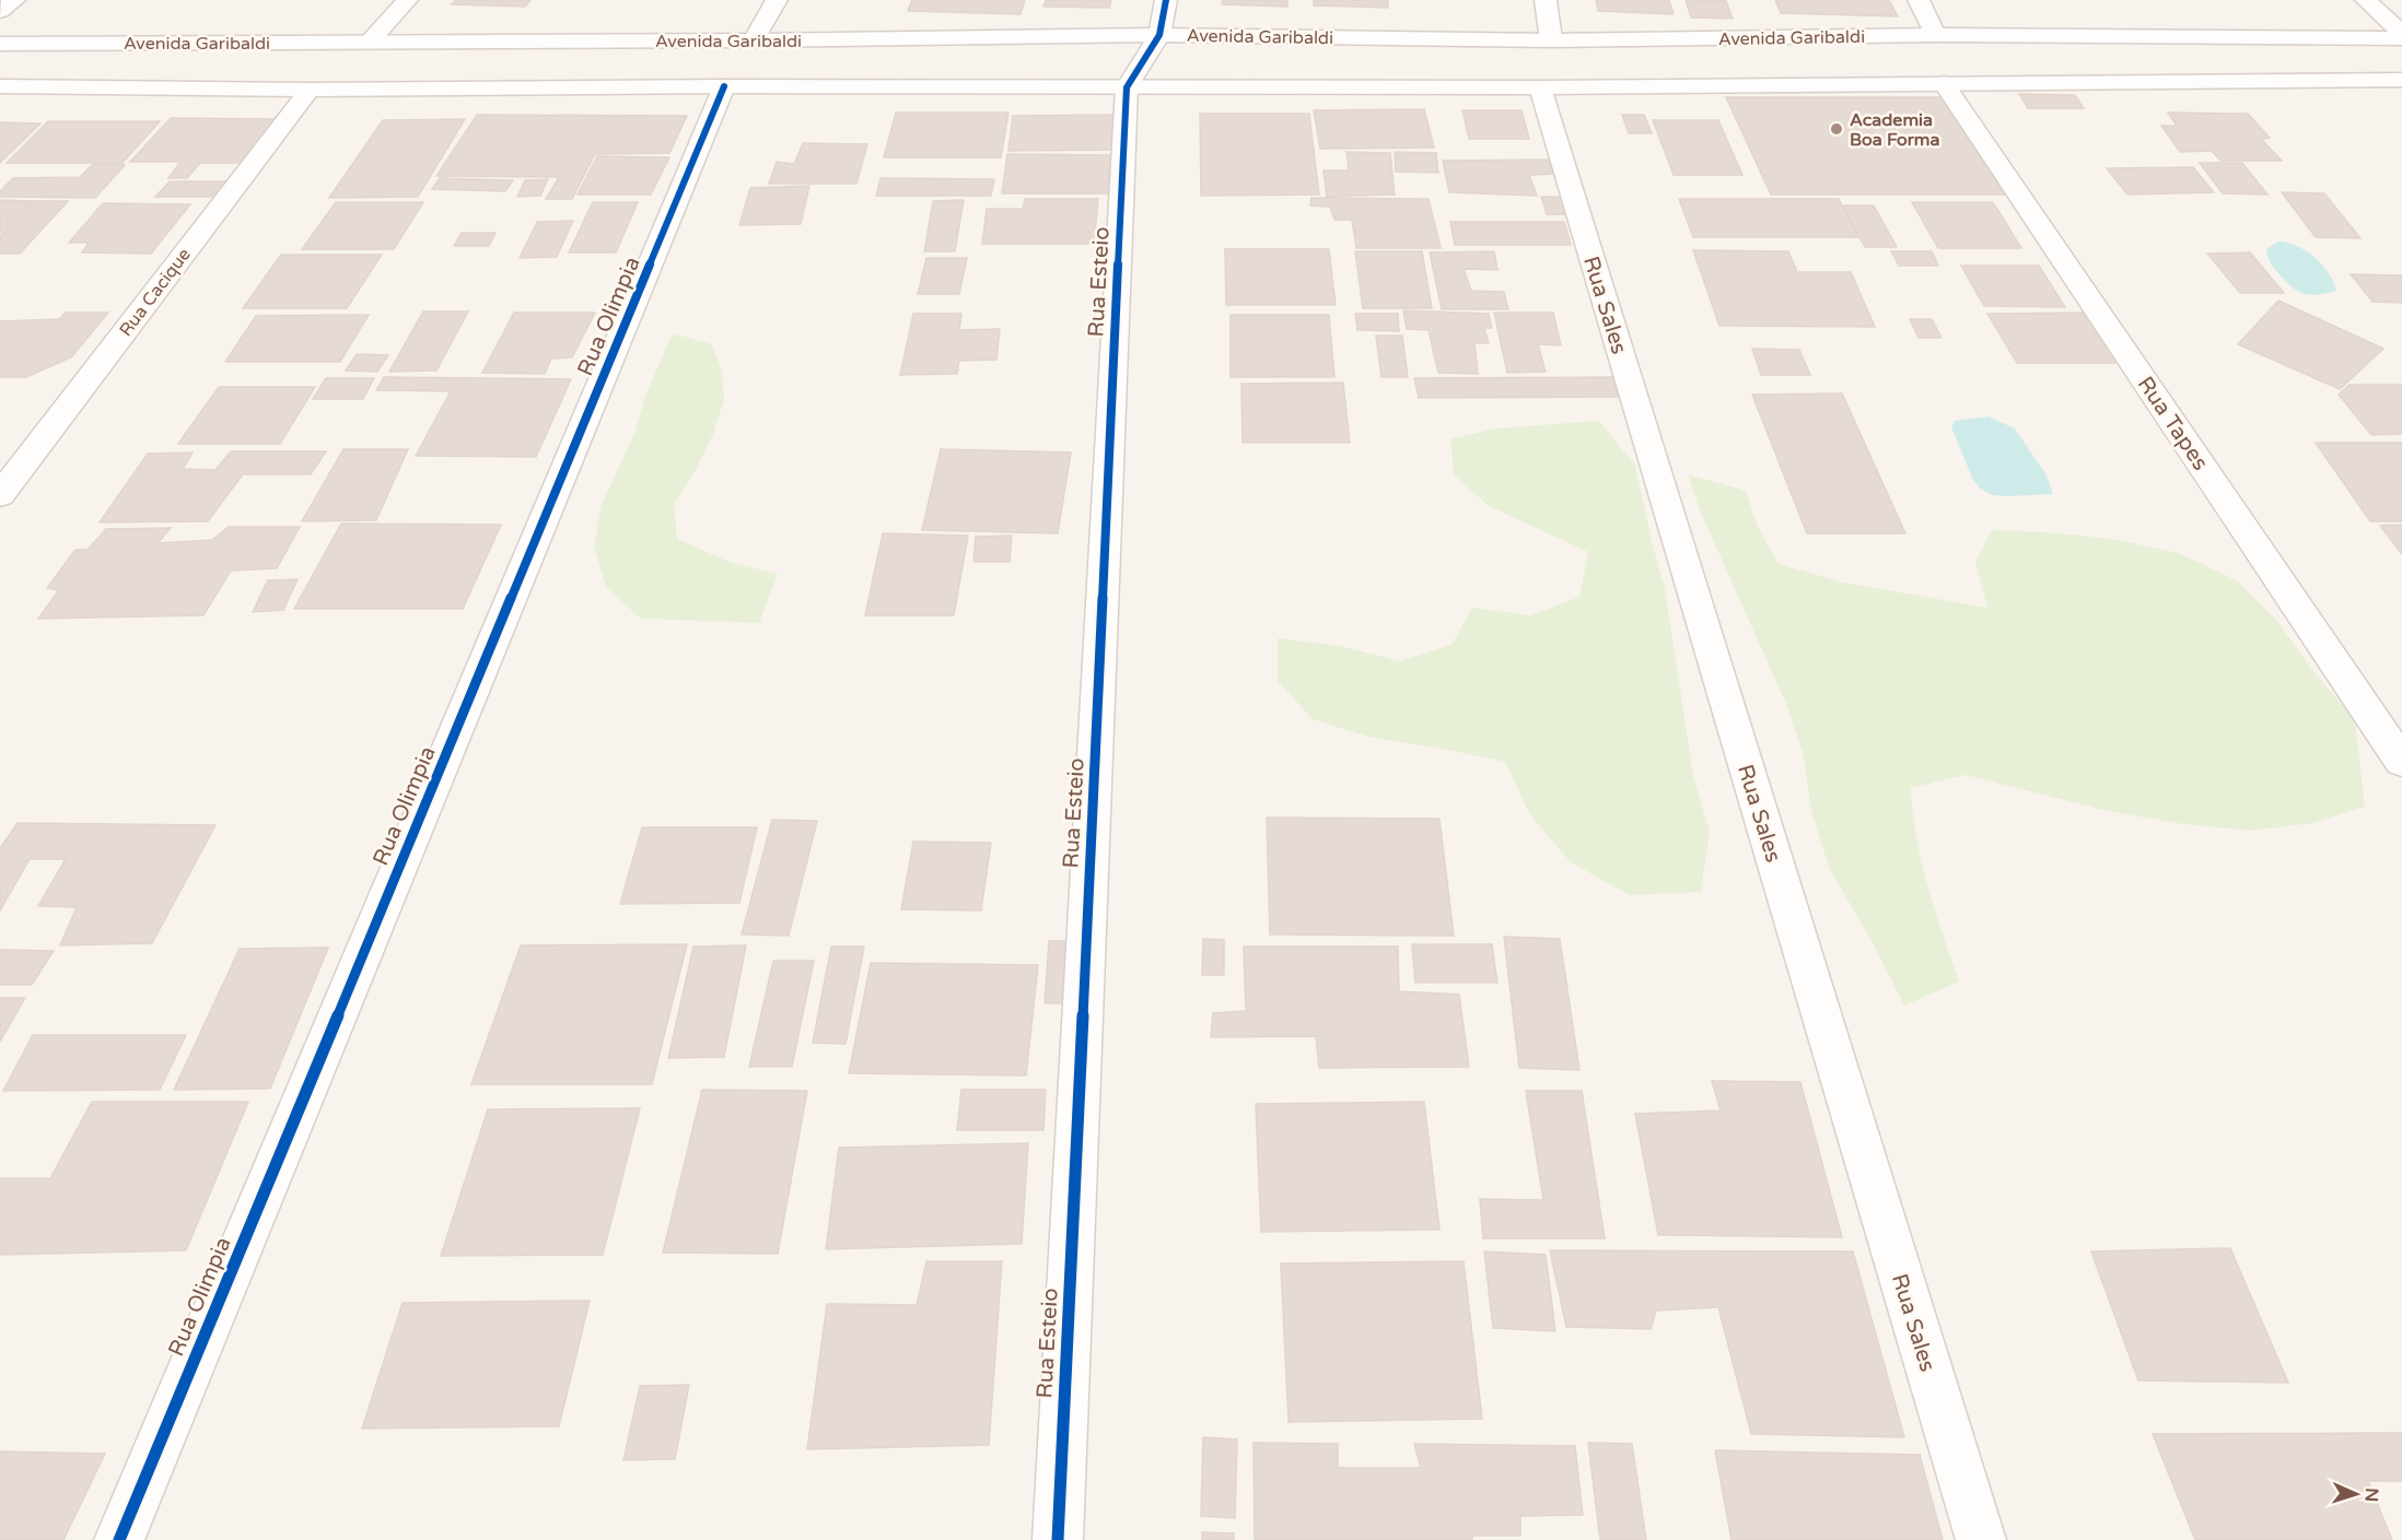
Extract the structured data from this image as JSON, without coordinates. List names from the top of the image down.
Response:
{
  "streets": {
    "street": [
      "Avenida Garibaldi",
      "Rua Esteio",
      "Rua Cacique",
      "Rua Sales",
      "Rua Olimpia",
      "Rua Tapes"
    ]
  },
  "places": ["Academia Boa Forma"],
  "north": "right"
}
